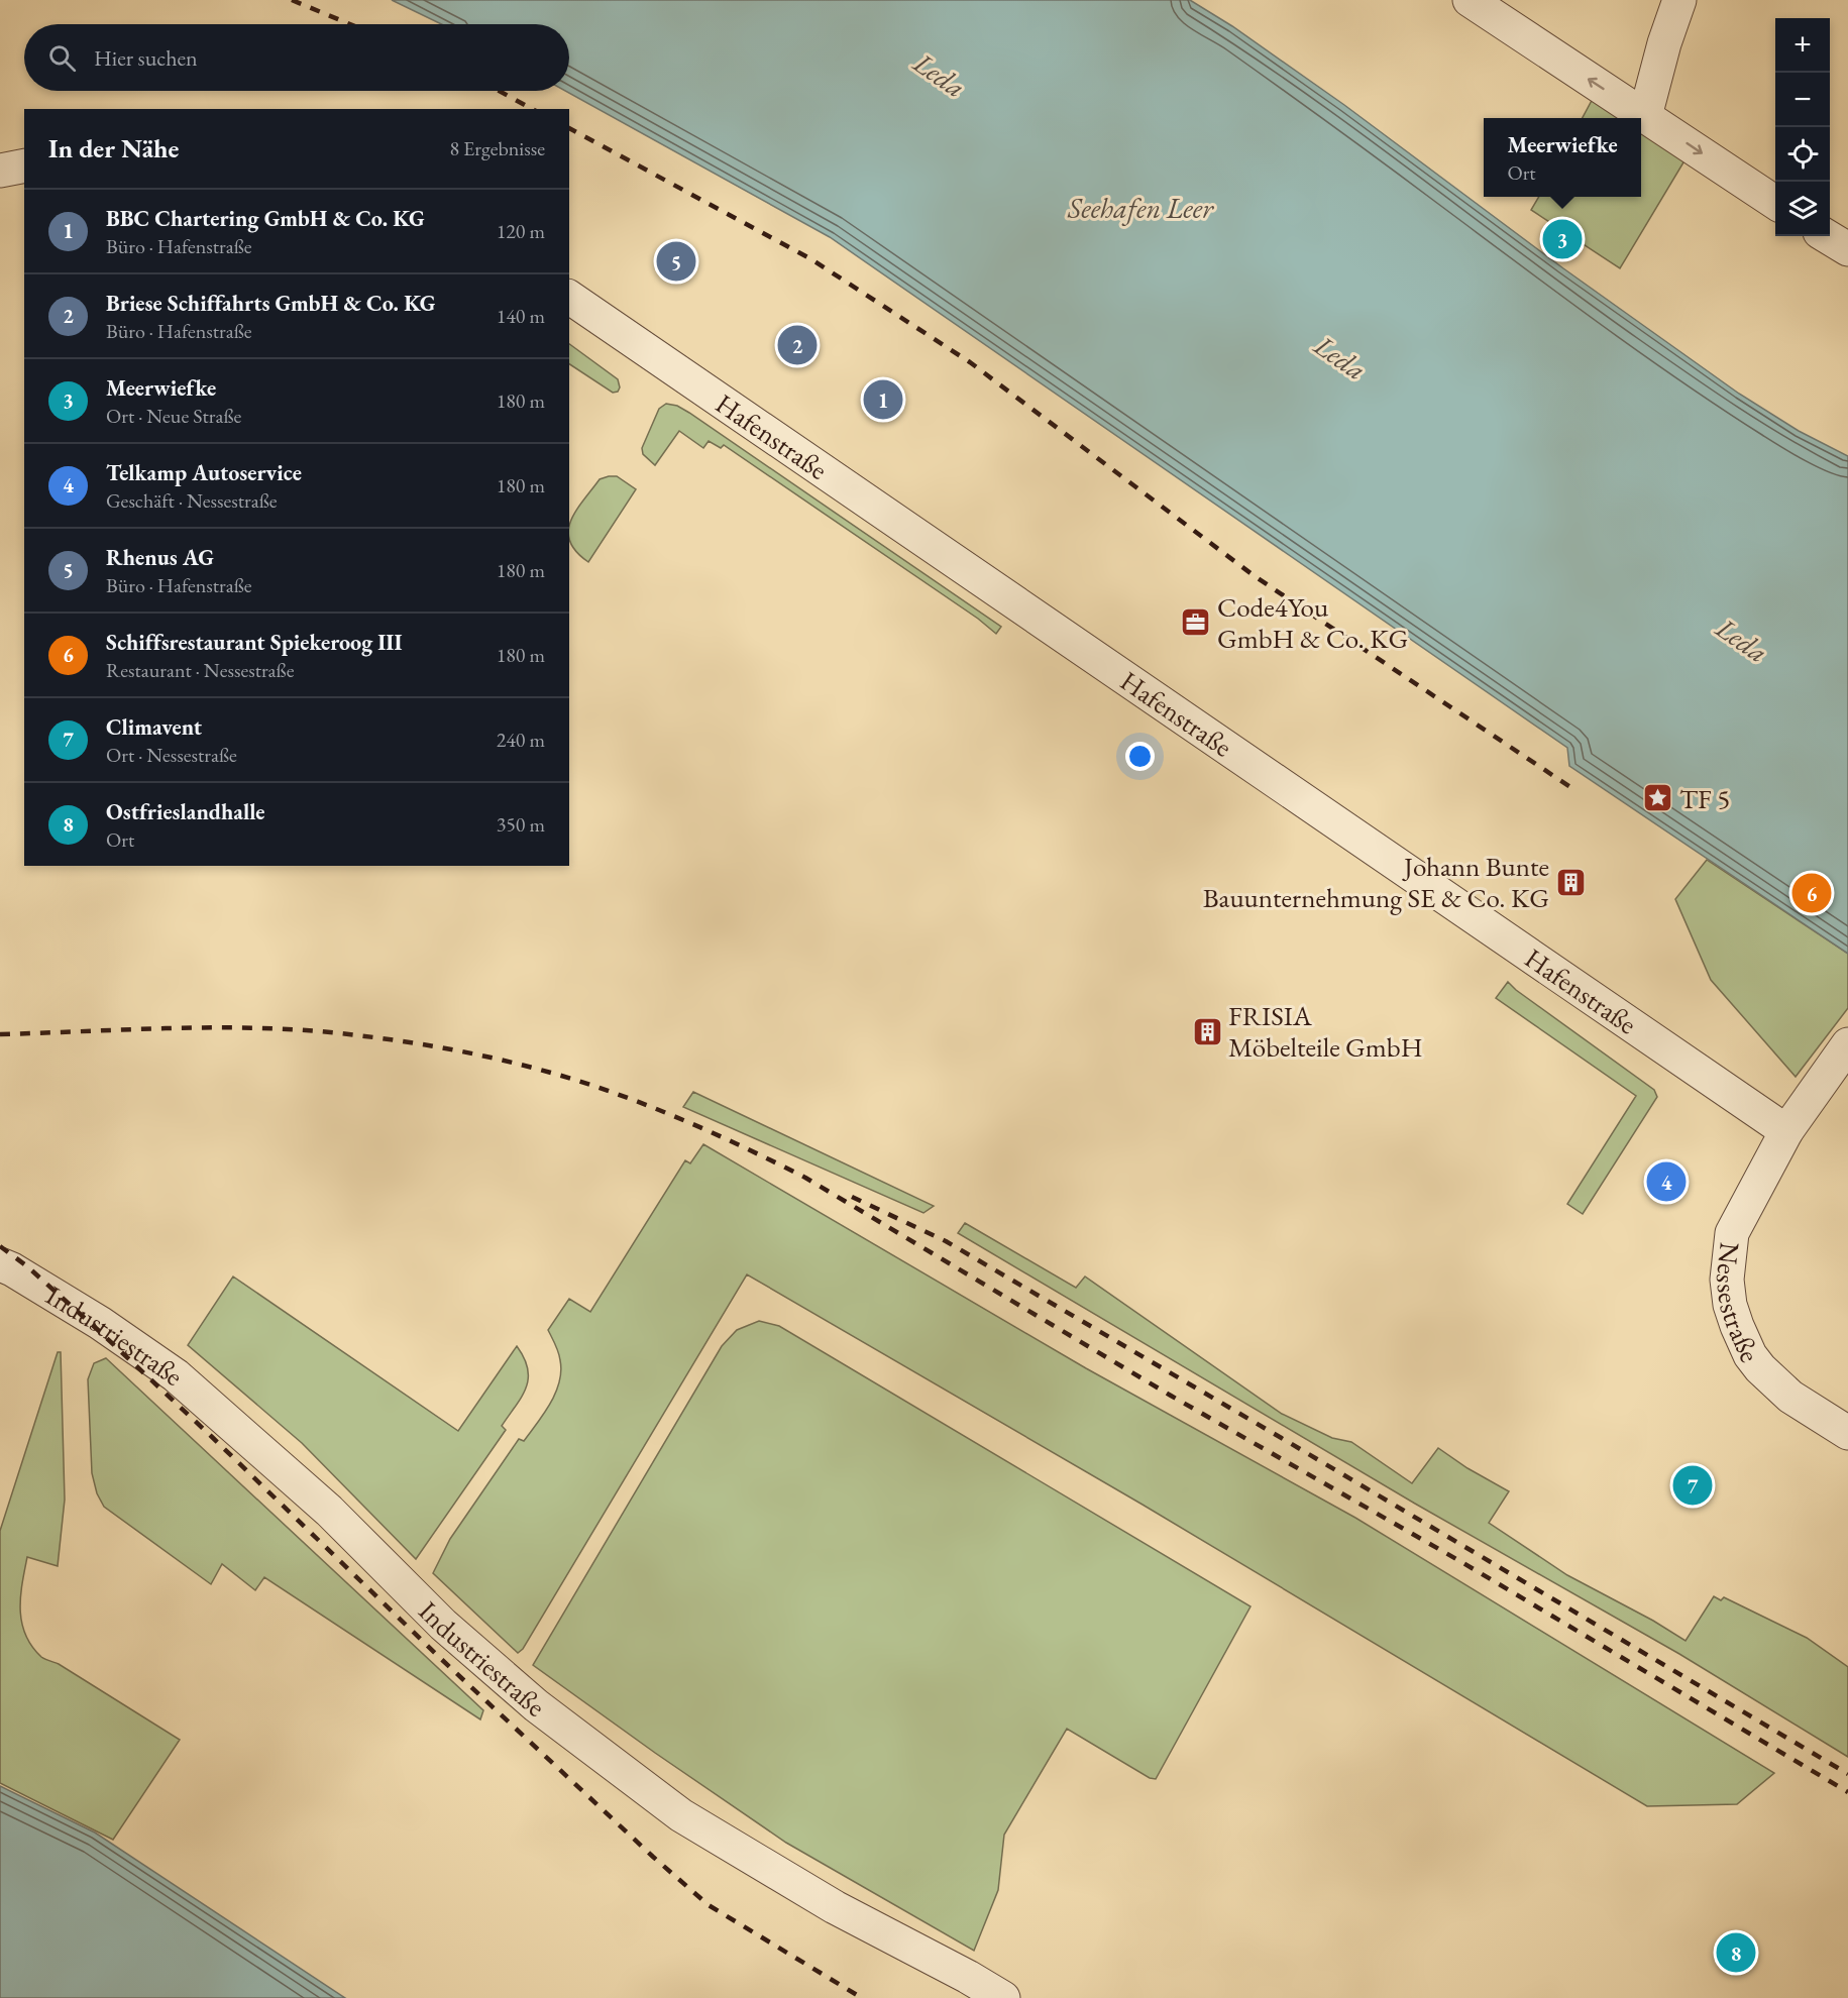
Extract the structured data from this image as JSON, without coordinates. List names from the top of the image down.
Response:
{
  "streets": {
    "street": ["Hafenstraße", "Nessestraße", "Industriestraße"]
  },
  "crossings": [
    ["Hafenstraße", "Nessestraße"]
  ],
  "water": ["Leda", "Seehafen Leer"],
  "places": {
    "office": ["Code4You GmbH & Co. KG"],
    "place": ["TF 5"],
    "building": ["Johann Bunte Bauunternehmung SE & Co. KG", "FRISIA Möbelteile GmbH"]
  },
  "page": {
    "map_buttons": ["+", "−"],
    "search": "Hier suchen",
    "heading": ["In der Nähe", "8 Ergebnisse"],
    "popup": ["Meerwiefke", "Ort"],
    "list": [
      {
        "mark": "1",
        "name": "BBC Chartering GmbH & Co. KG",
        "note": "Büro · Hafenstraße",
        "value": "120 m"
      },
      {
        "mark": "2",
        "name": "Briese Schiffahrts GmbH & Co. KG",
        "note": "Büro · Hafenstraße",
        "value": "140 m"
      },
      {
        "mark": "3",
        "name": "Meerwiefke",
        "note": "Ort · Neue Straße",
        "value": "180 m"
      },
      {
        "mark": "4",
        "name": "Telkamp Autoservice",
        "note": "Geschäft · Nessestraße",
        "value": "180 m"
      },
      {
        "mark": "5",
        "name": "Rhenus AG",
        "note": "Büro · Hafenstraße",
        "value": "180 m"
      },
      {
        "mark": "6",
        "name": "Schiffsrestaurant Spiekeroog III",
        "note": "Restaurant · Nessestraße",
        "value": "180 m"
      },
      {
        "mark": "7",
        "name": "Climavent",
        "note": "Ort · Nessestraße",
        "value": "240 m"
      },
      {
        "mark": "8",
        "name": "Ostfrieslandhalle",
        "note": "Ort",
        "value": "350 m"
      }
    ],
    "pins": [
      "3",
      "5",
      "2",
      "1",
      "6",
      "4",
      "7",
      "8"
    ]
  }
}
